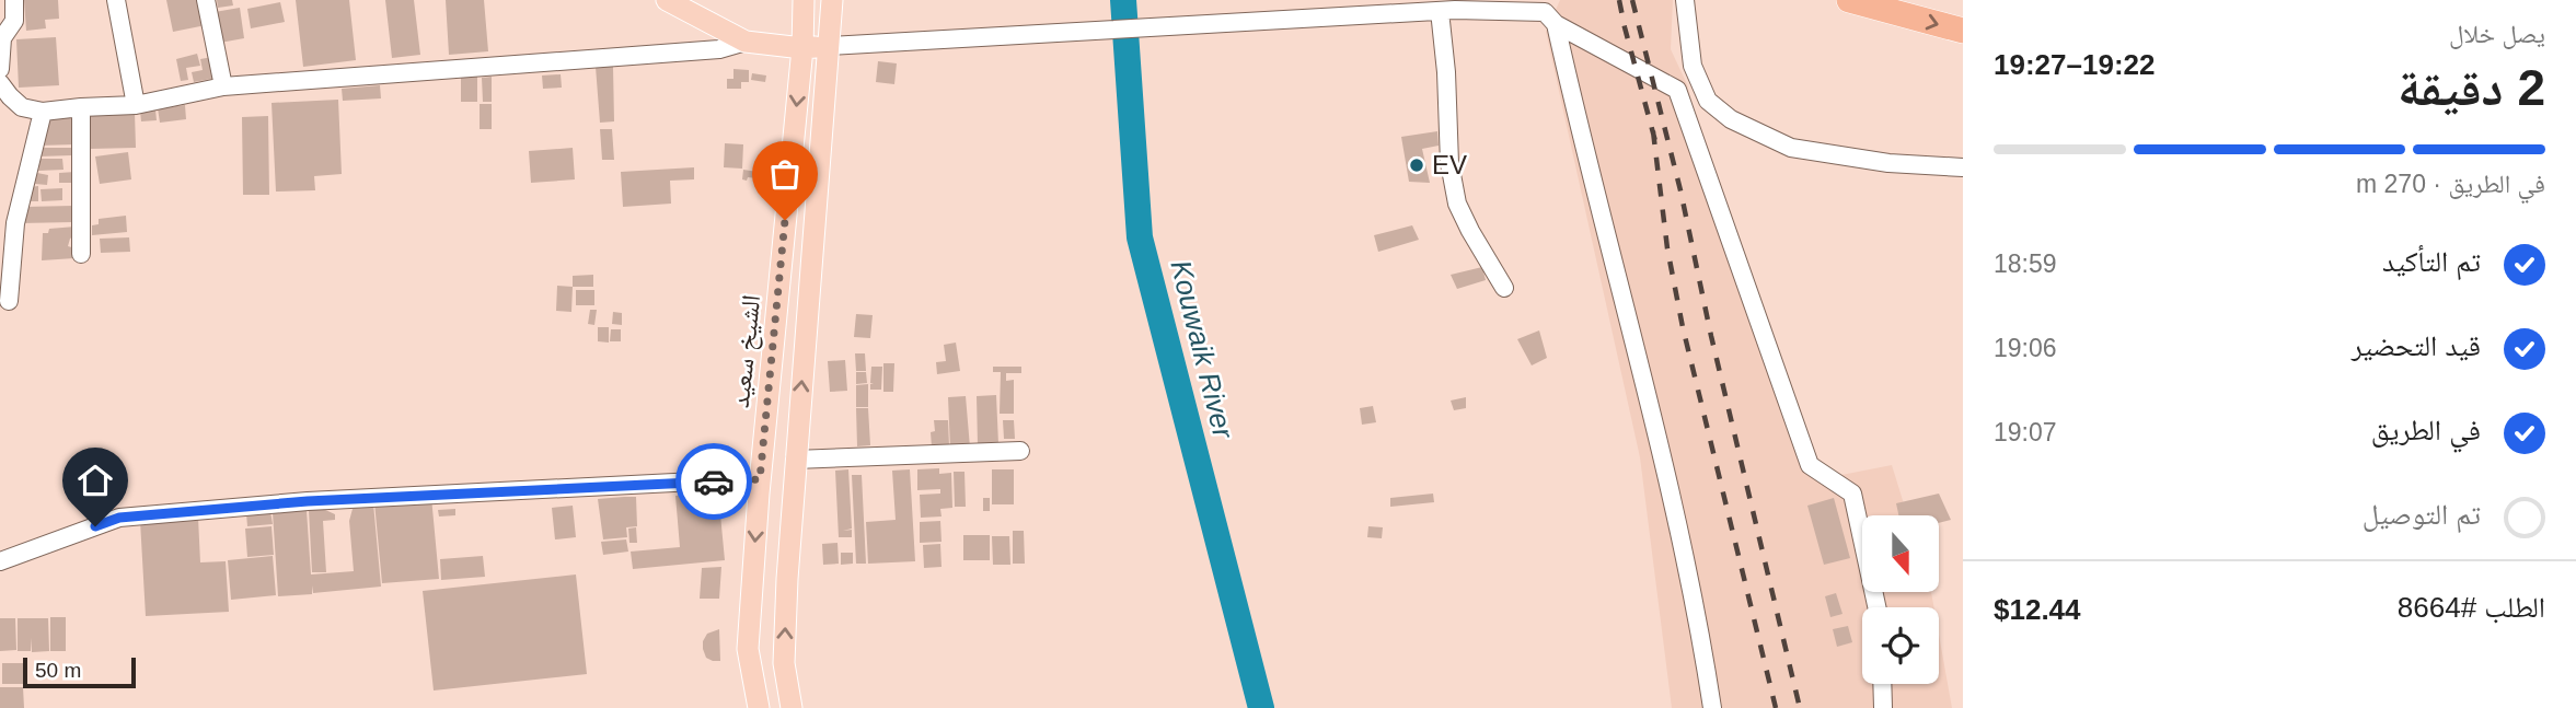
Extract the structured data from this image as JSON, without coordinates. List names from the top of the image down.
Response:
{
  "streets": {
    "main road": ["الشيخ سعيد"]
  },
  "water": ["Kouwaik River"],
  "places": ["EV"],
  "scale_bar": "50 m",
  "north": "bottom",
  "page": {
    "heading": ["2 دقيقة", "يصل خلال", "19:22–19:27"],
    "panel": ["الطلب #8664", "$12.44"],
    "bar": "في الطريق · 270 m",
    "list": [
      ["تم التأكيد", "18:59"],
      ["قيد التحضير", "19:06"],
      ["في الطريق", "19:07"],
      "تم التوصيل"
    ],
    "scale": "50 m"
  }
}
